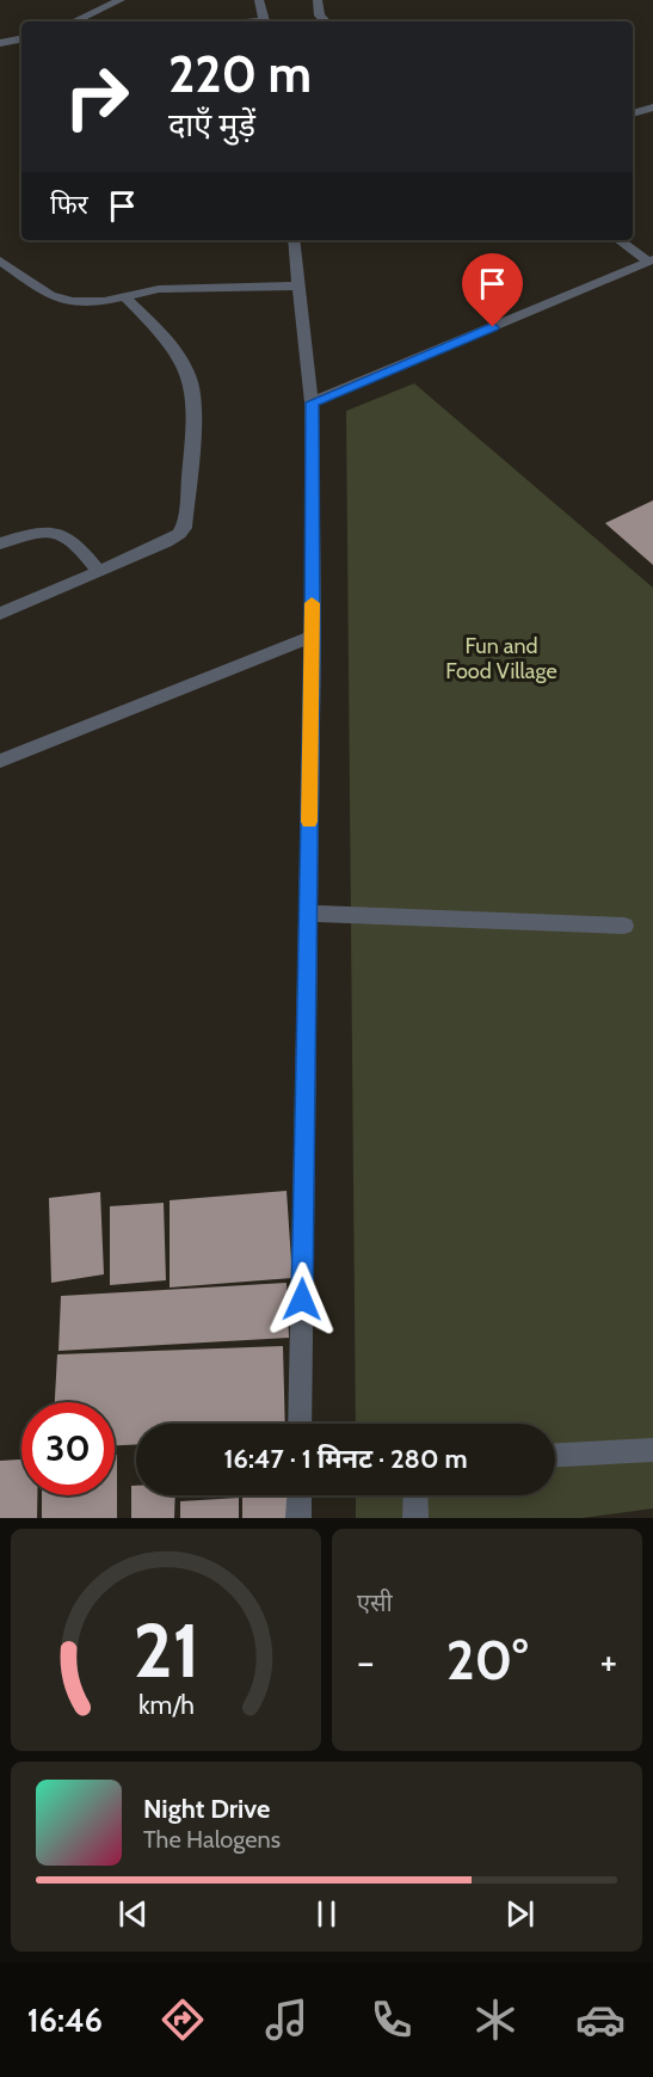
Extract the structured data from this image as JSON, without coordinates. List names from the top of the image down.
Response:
{
  "parks": ["Fun and Food Village"],
  "page": {
    "turn": ["220 m", "दाएँ मुड़ें"],
    "then": "फिर",
    "limit": "30",
    "trip": "16:47 · 1 मिनट · 280 m",
    "tile": "एसी",
    "heat": ["−", "20°", "+"],
    "song": ["Night Drive", "The Halogens"],
    "tabs": "16:46",
    "gauge": ["21", "km/h"]
  }
}
